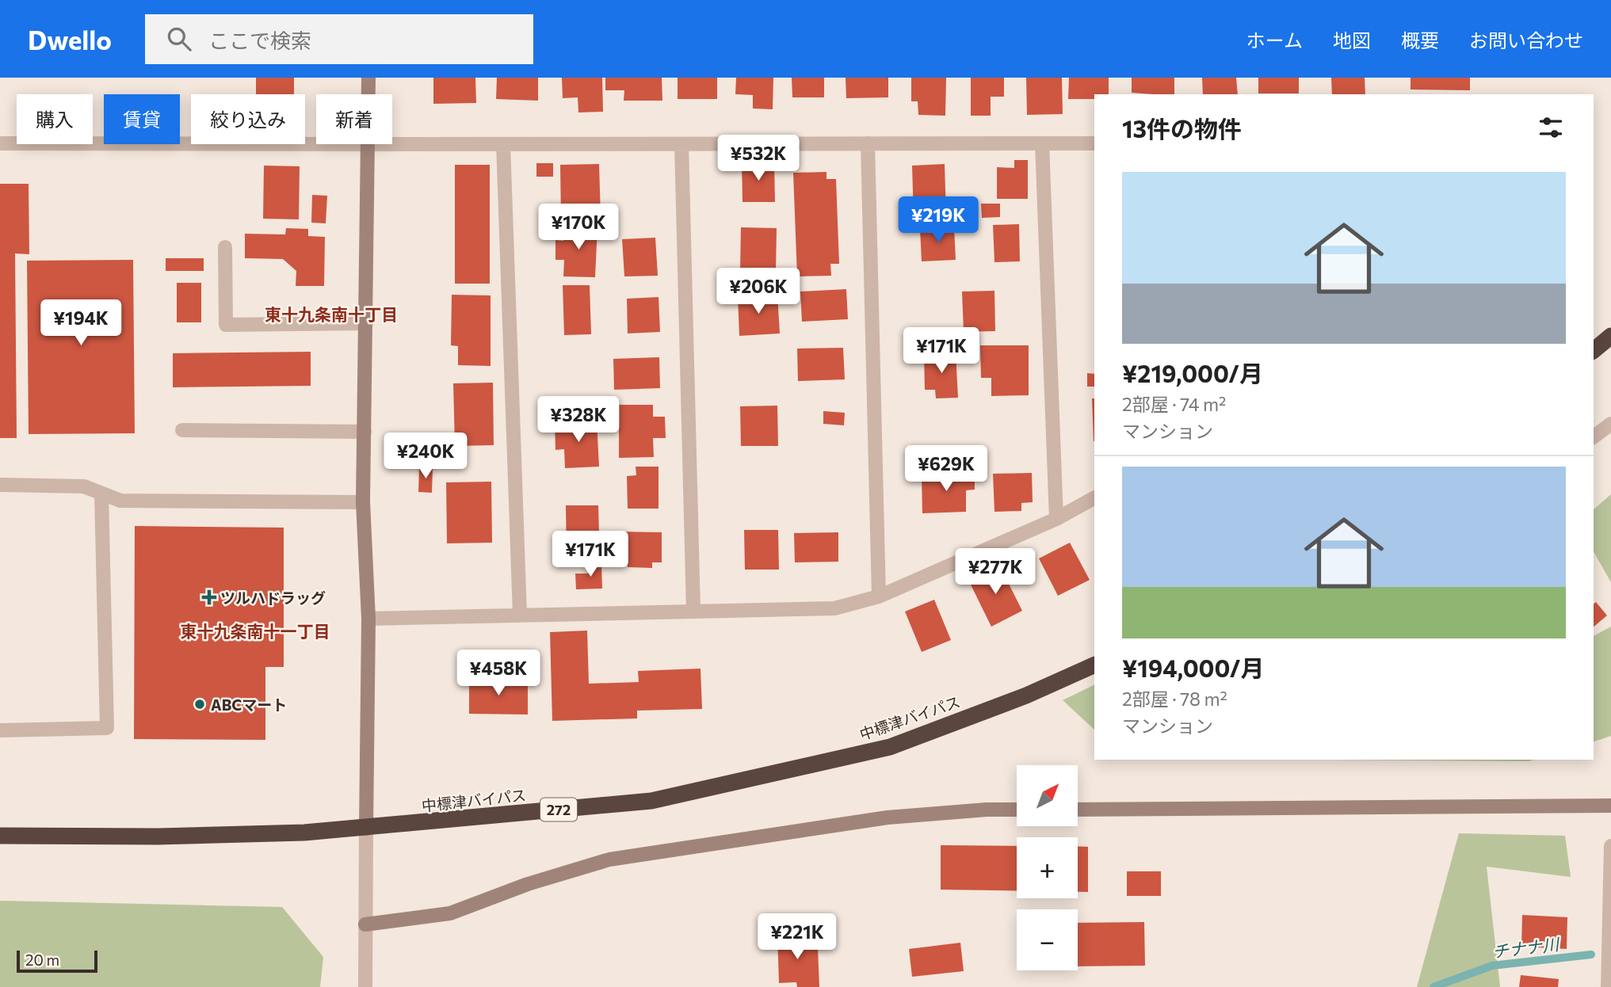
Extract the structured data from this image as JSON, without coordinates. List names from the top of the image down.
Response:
{
  "streets": {
    "highway": ["中標津バイパス", "272"]
  },
  "districts": ["東十九条南十丁目", "東十九条南十一丁目"],
  "water": ["チナナ川"],
  "places": {
    "health": ["ツルハドラッグ"],
    "other": ["ABCマート"]
  },
  "scale_bar": "20 m",
  "north": "top right",
  "page": {
    "header": "Dwello",
    "search": "ここで検索",
    "nav": [
      "ホーム",
      "地図",
      "概要",
      "お問い合わせ"
    ],
    "chip": [
      "購入",
      "賃貸",
      "絞り込み",
      "新着"
    ],
    "heading": "13件の物件",
    "price": [
      "¥532K",
      "¥219K",
      "¥170K",
      "¥206K",
      "¥194K",
      "¥171K",
      "¥328K",
      "¥240K",
      "¥629K",
      "¥171K",
      "¥277K",
      "¥458K",
      "¥221K"
    ],
    "list": [
      {
        "name": "¥219,000/月",
        "note": "2部屋 · 74 m² · マンション"
      },
      {
        "name": "¥194,000/月",
        "note": "2部屋 · 78 m² · マンション"
      }
    ],
    "map_buttons": ["+", "−"],
    "scale": "20 m"
  }
}
